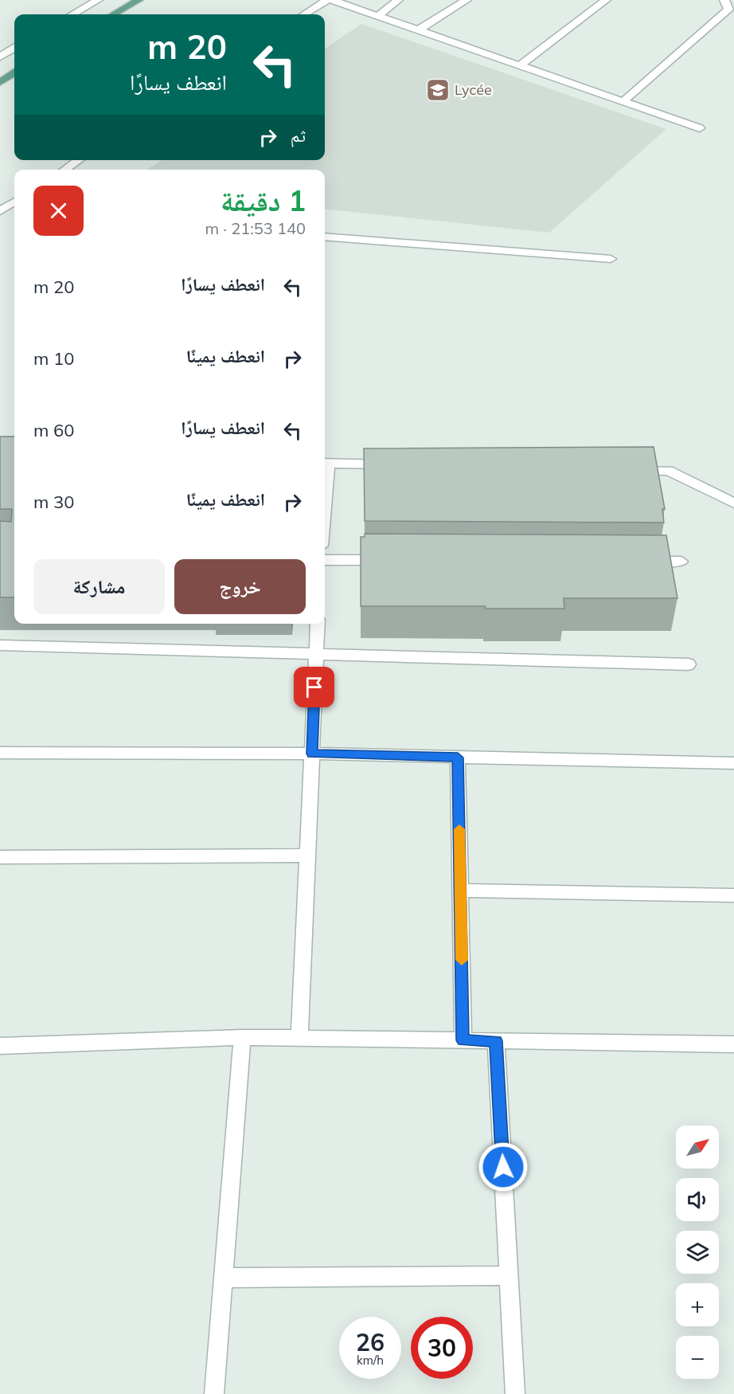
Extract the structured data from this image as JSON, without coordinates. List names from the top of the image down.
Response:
{
  "places": {
    "school or university": ["Lycée"]
  },
  "north": "top right",
  "page": {
    "turn": ["20 m", "انعطف يسارًا"],
    "then": "ثم",
    "heading": ["1 دقيقة", "140 m · 21:53"],
    "list": [
      {
        "name": "انعطف يسارًا",
        "value": "20 m"
      },
      {
        "name": "انعطف يمينًا",
        "value": "10 m"
      },
      {
        "name": "انعطف يسارًا",
        "value": "60 m"
      },
      {
        "name": "انعطف يمينًا",
        "value": "30 m"
      }
    ],
    "buttons": ["خروج", "مشاركة"],
    "map_buttons": ["+", "−"],
    "speed": "26 km/h",
    "limit": "30"
  }
}
